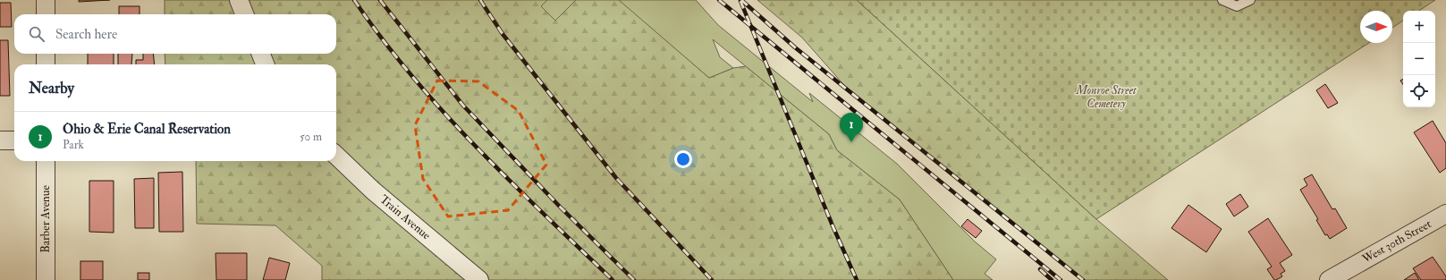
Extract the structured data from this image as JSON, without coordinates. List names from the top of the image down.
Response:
{
  "streets": {
    "street": ["Train Avenue", "Barber Avenue", "West 30th Street"]
  },
  "parks": ["Monroe Street Cemetery"],
  "north": "right",
  "page": {
    "map_buttons": ["+", "−"],
    "search": "Search here",
    "heading": "Nearby",
    "list": [
      {
        "mark": "1",
        "name": "Ohio & Erie Canal Reservation",
        "note": "Park",
        "value": "50 m"
      }
    ],
    "pins": "1"
  }
}
